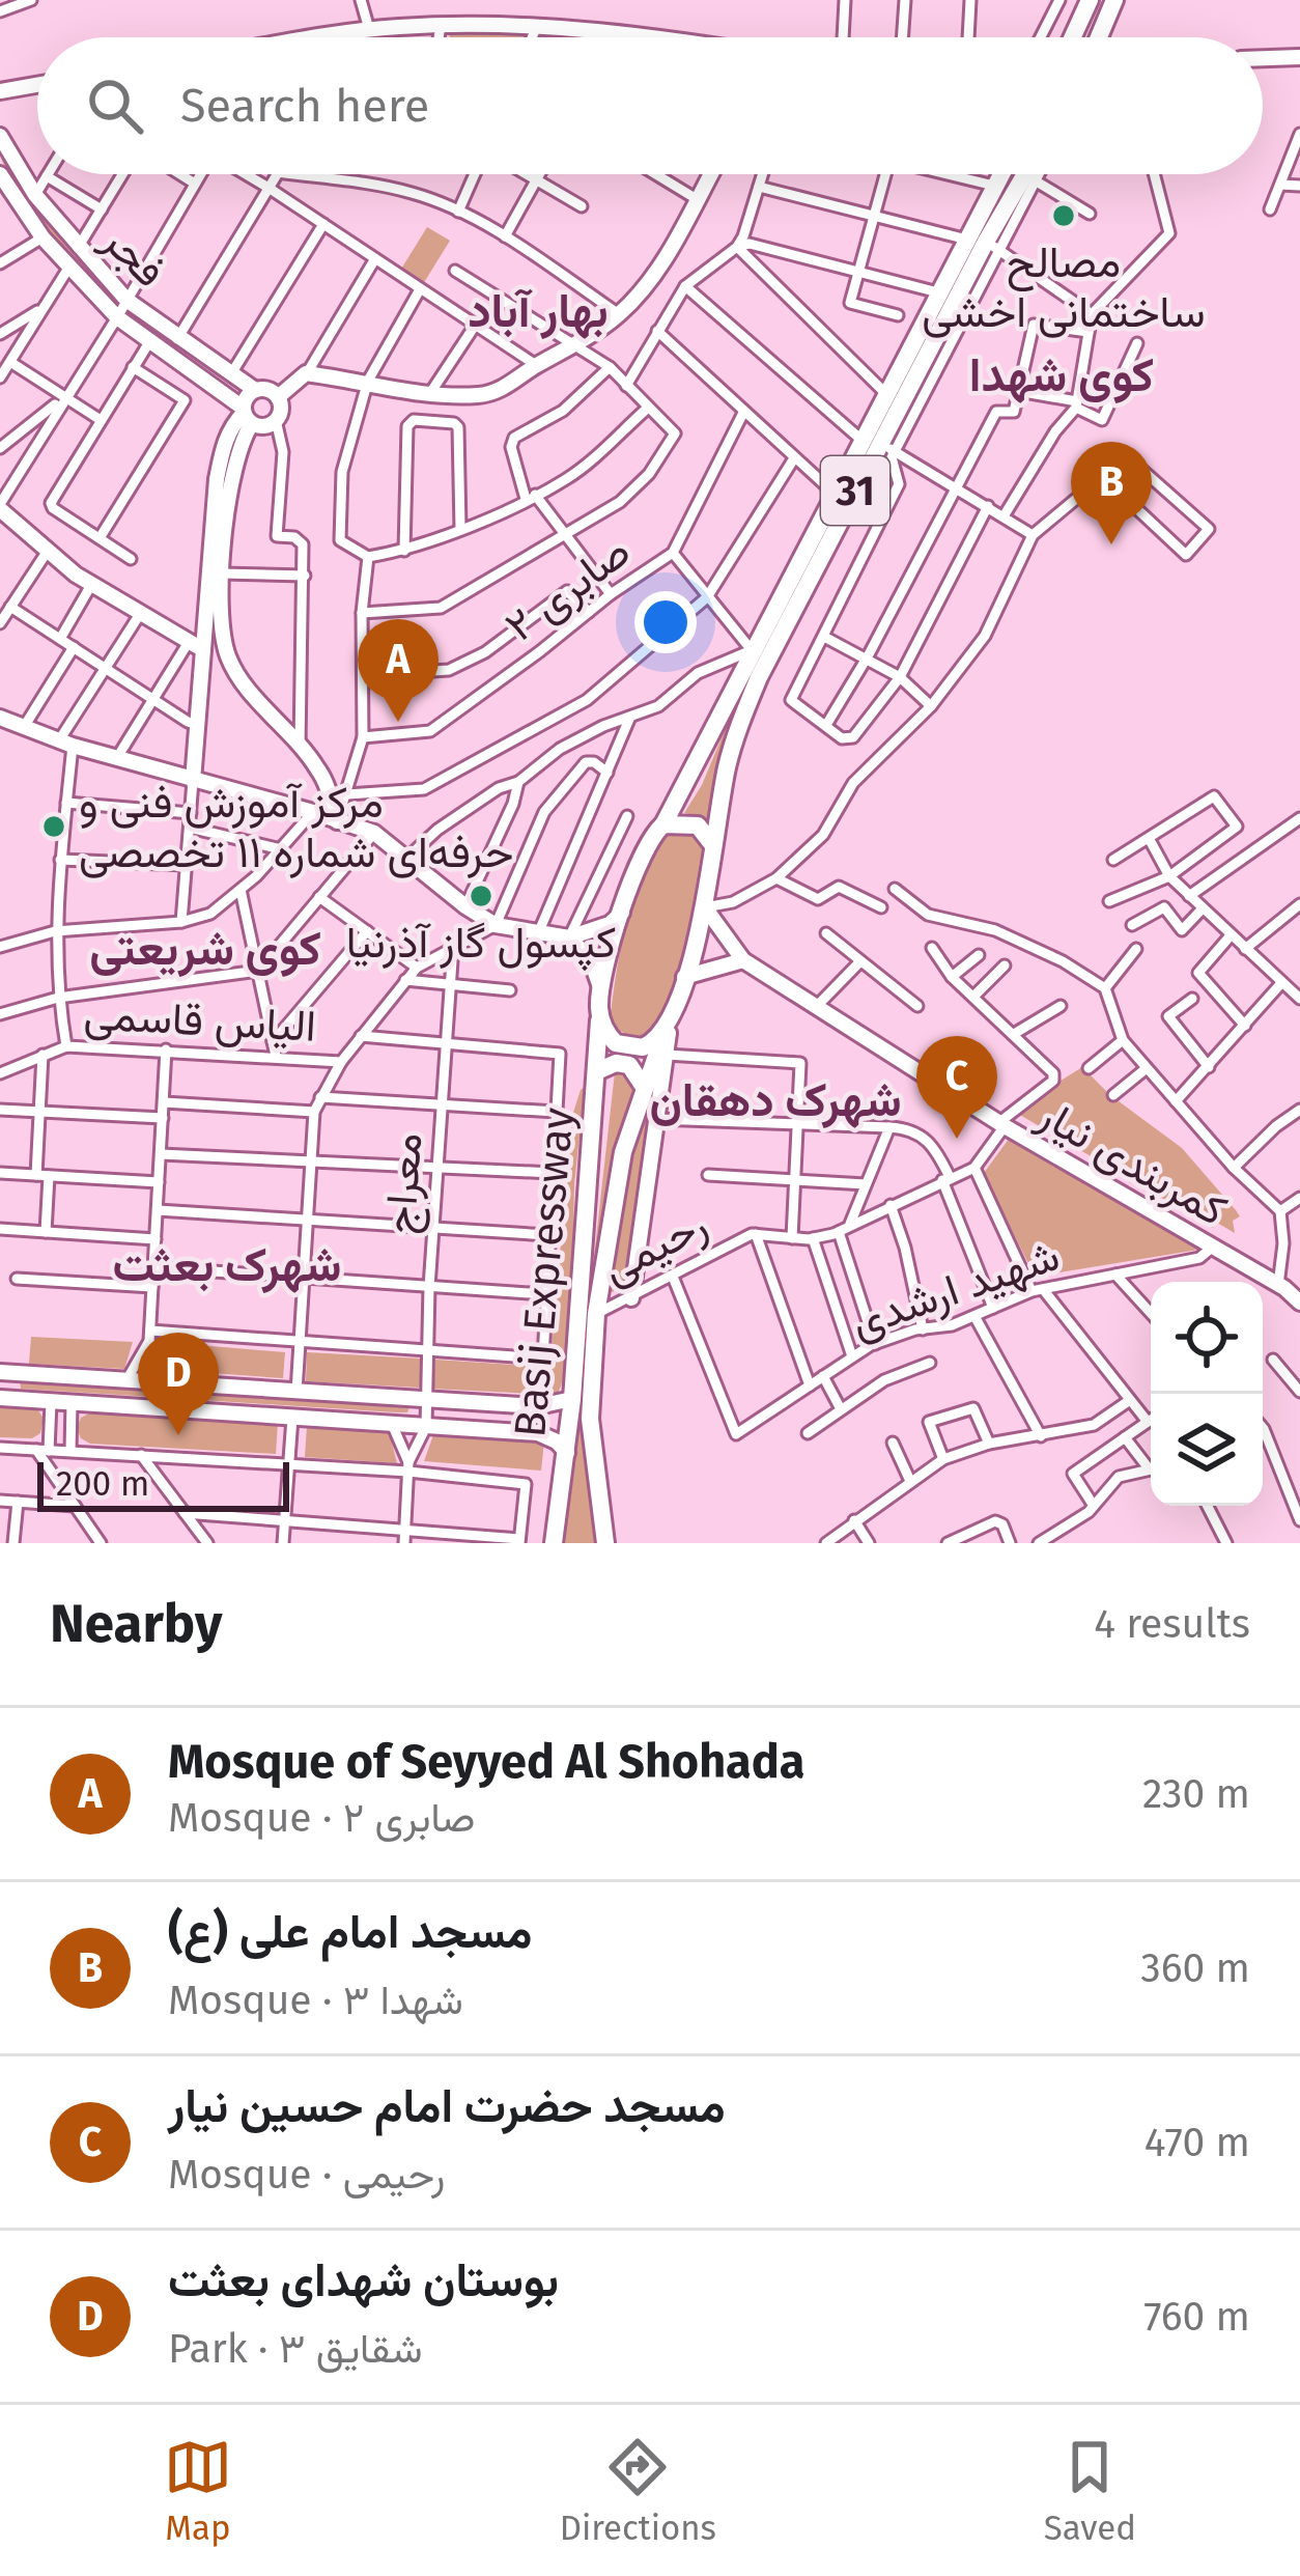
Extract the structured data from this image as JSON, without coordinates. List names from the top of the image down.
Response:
{
  "streets": {
    "highway": ["31", "Basij Expressway"],
    "main road": ["فجر", "کمربندی نیار"],
    "street": [
      "صابری ۲",
      "الیاس قاسمی",
      "معراج",
      "رحیمی",
      "شهید ارشدی"
    ]
  },
  "crossings": [
    ["31", "Basij Expressway"],
    ["الیاس قاسمی", "معراج"],
    ["کمربندی نیار", "شهید ارشدی"],
    ["رحیمی", "Basij Expressway"],
    ["رحیمی", "شهید ارشدی"]
  ],
  "districts": [
    "بهار آباد",
    "کوی شهدا",
    "کوی شریعتی",
    "شهرک دهقان",
    "شهرک بعثت"
  ],
  "places": ["مصالح ساختمانی اخشی", "مرکز آموزش فنی و حرفه‌ای شماره ۱۱ تخصصی", "کپسول گاز آذرنیا"],
  "scale_bar": "200 m",
  "page": {
    "search": "Search here",
    "pins": [
      "B",
      "A",
      "C",
      "D"
    ],
    "scale": "200 m",
    "heading": ["Nearby", "4 results"],
    "list": [
      {
        "mark": "A",
        "name": "Mosque of Seyyed Al Shohada",
        "note": "Mosque · صابری ۲",
        "value": "230 m"
      },
      {
        "mark": "B",
        "name": "مسجد امام علی (ع)",
        "note": "Mosque · شهدا ۳",
        "value": "360 m"
      },
      {
        "mark": "C",
        "name": "مسجد حضرت امام حسین نیار",
        "note": "Mosque · رحیمی",
        "value": "470 m"
      },
      {
        "mark": "D",
        "name": "بوستان شهدای بعثت",
        "note": "Park · شقایق ۳",
        "value": "760 m"
      }
    ],
    "nav": ["Map", "Directions", "Saved"]
  }
}
